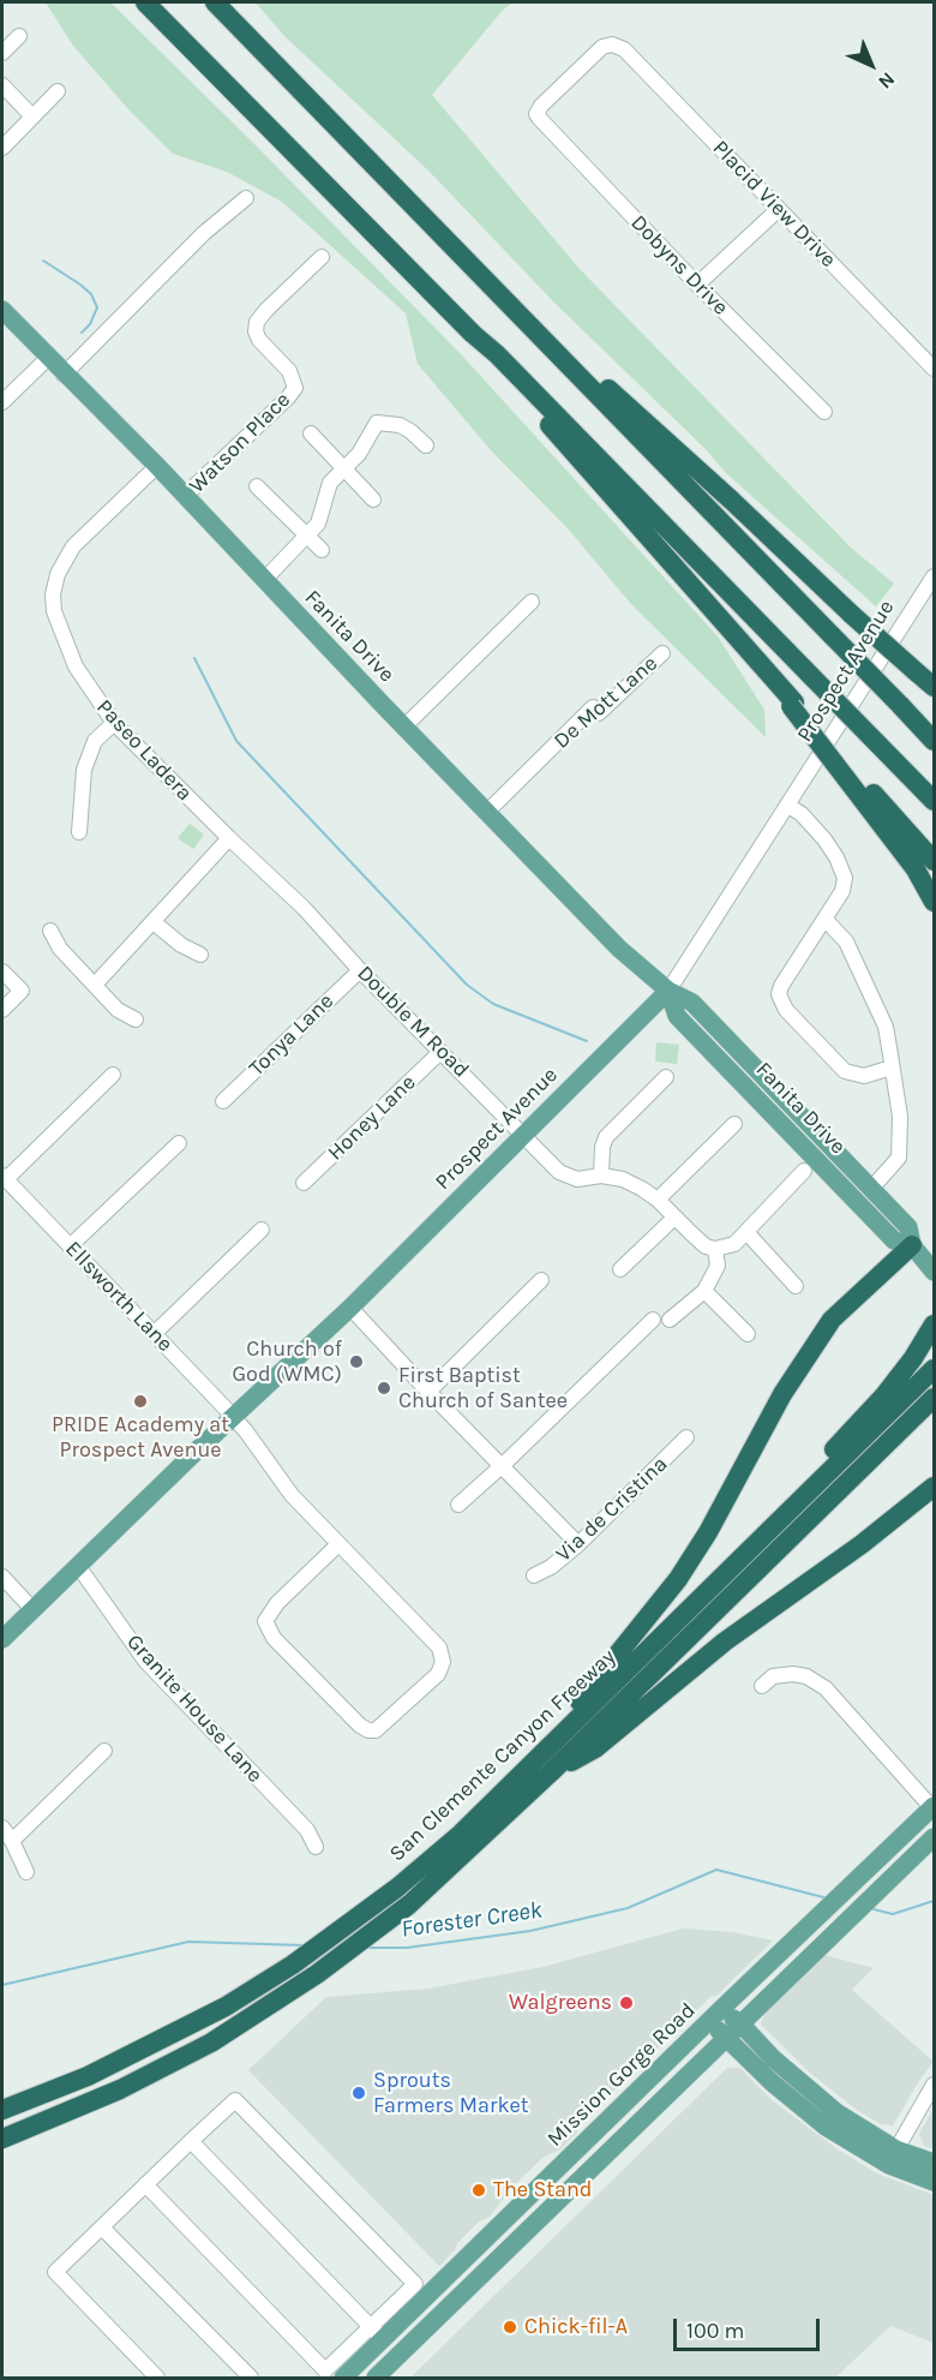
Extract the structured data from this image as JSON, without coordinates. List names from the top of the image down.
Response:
{
  "streets": {
    "highway": ["San Clemente Canyon Freeway"],
    "main road": ["Fanita Drive", "Prospect Avenue", "Mission Gorge Road"],
    "street": [
      "Placid View Drive",
      "Dobyns Drive",
      "Watson Place",
      "De Mott Lane",
      "Paseo Ladera",
      "Double M Road",
      "Tonya Lane",
      "Honey Lane",
      "Ellsworth Lane",
      "Via de Cristina",
      "Granite House Lane"
    ]
  },
  "crossings": [
    ["Placid View Drive", "Dobyns Drive"],
    ["Watson Place", "Fanita Drive"],
    ["Fanita Drive", "Prospect Avenue"],
    ["Fanita Drive", "De Mott Lane"],
    ["Fanita Drive", "Paseo Ladera"],
    ["Prospect Avenue", "Double M Road"],
    ["Prospect Avenue", "Ellsworth Lane"],
    ["Prospect Avenue", "Granite House Lane"],
    ["Paseo Ladera", "Double M Road"],
    ["Double M Road", "Tonya Lane"],
    ["Double M Road", "Honey Lane"]
  ],
  "water": ["Forester Creek"],
  "places": [
    "Church of God (WMC)",
    "First Baptist Church of Santee",
    "PRIDE Academy at Prospect Avenue",
    "Walgreens",
    "Sprouts Farmers Market",
    "The Stand",
    "Chick-fil-A"
  ],
  "scale_bar": "100 m",
  "north": "bottom right"
}
